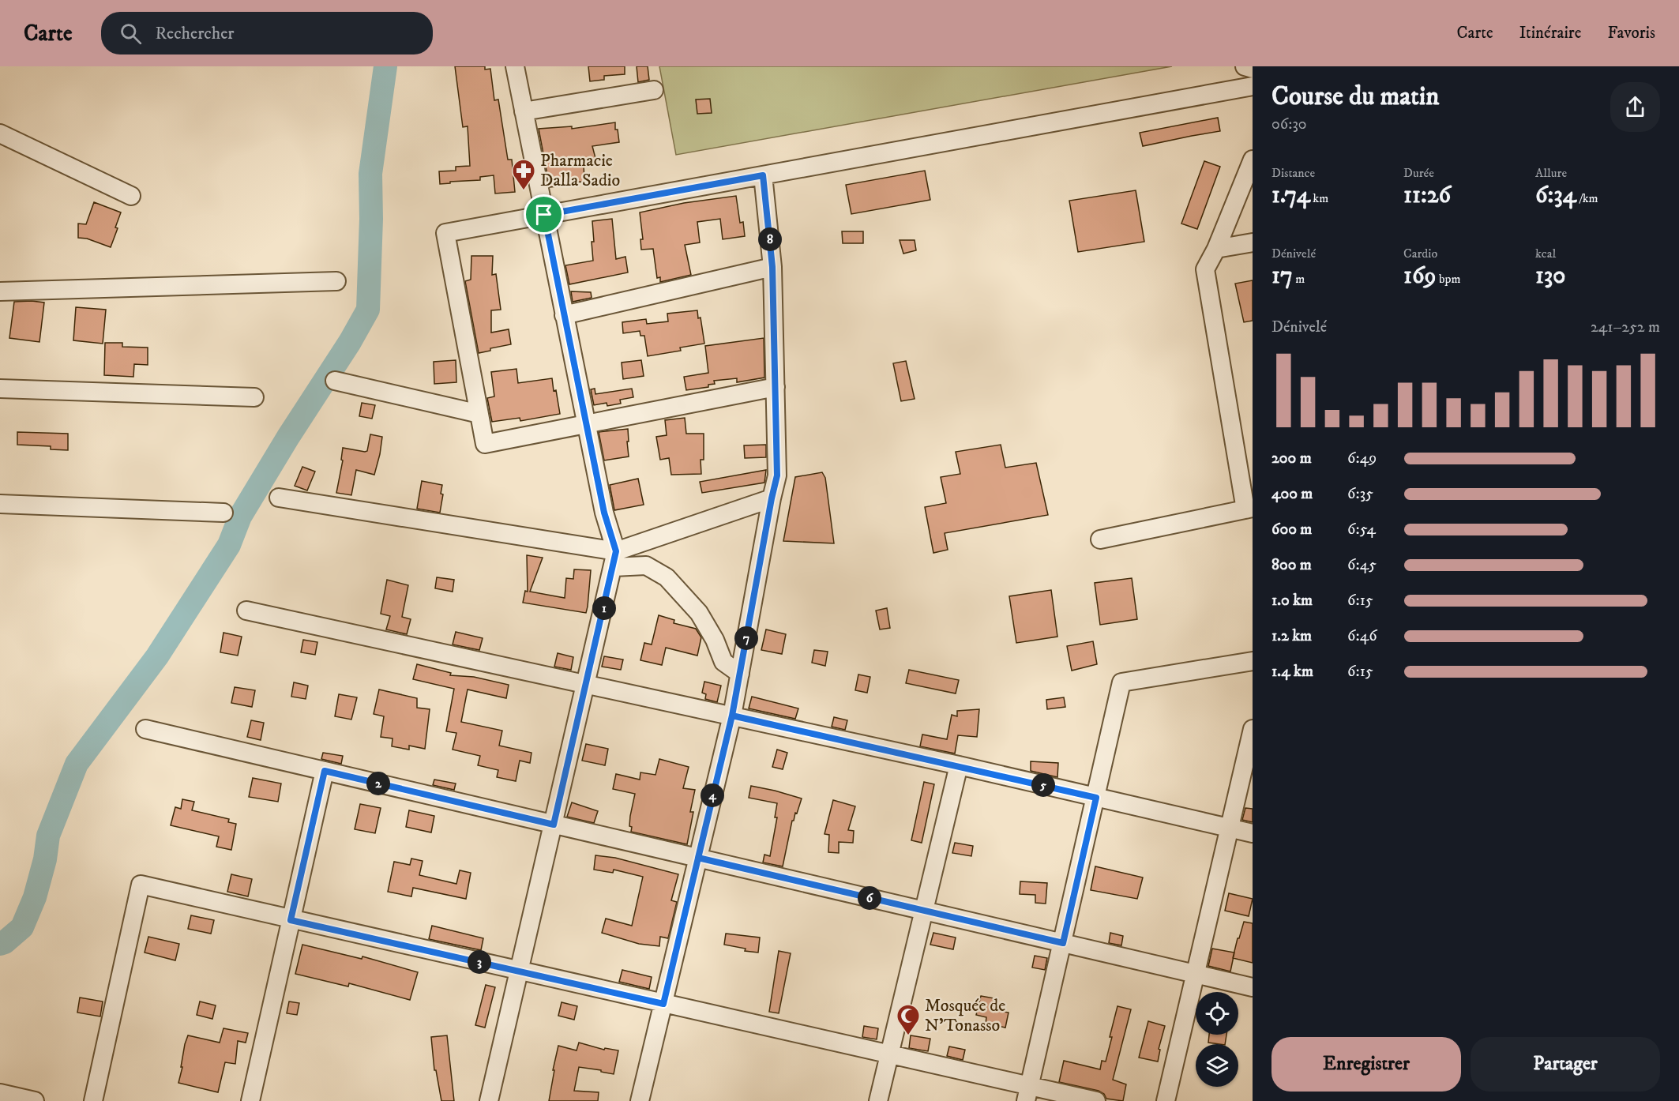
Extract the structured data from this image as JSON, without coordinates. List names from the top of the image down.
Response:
{
  "places": {
    "pharmacy": ["Pharmacie Dalla Sadio"],
    "mosque": ["Mosquée de N'Tonasso"]
  },
  "page": {
    "header": "Carte",
    "search": "Rechercher",
    "nav": ["Carte", "Itinéraire", "Favoris"],
    "heading": ["Course du matin", "06:30"],
    "stats": [
      ["Distance", "1.74 km"],
      ["Durée", "11:26"],
      ["Allure", "6:34 /km"],
      ["Dénivelé", "17 m"],
      ["Cardio", "169 bpm"],
      ["kcal", "130"]
    ],
    "pins": [
      "8",
      "1",
      "7",
      "2",
      "5",
      "4",
      "6",
      "3"
    ],
    "chart": ["Dénivelé", "241–252 m"],
    "list": [
      {
        "name": "200 m",
        "note": "6:49"
      },
      {
        "name": "400 m",
        "note": "6:35"
      },
      {
        "name": "600 m",
        "note": "6:54"
      },
      {
        "name": "800 m",
        "note": "6:45"
      },
      {
        "name": "1.0 km",
        "note": "6:15"
      },
      {
        "name": "1.2 km",
        "note": "6:46"
      },
      {
        "name": "1.4 km",
        "note": "6:15"
      }
    ],
    "buttons": ["Enregistrer", "Partager"]
  }
}
